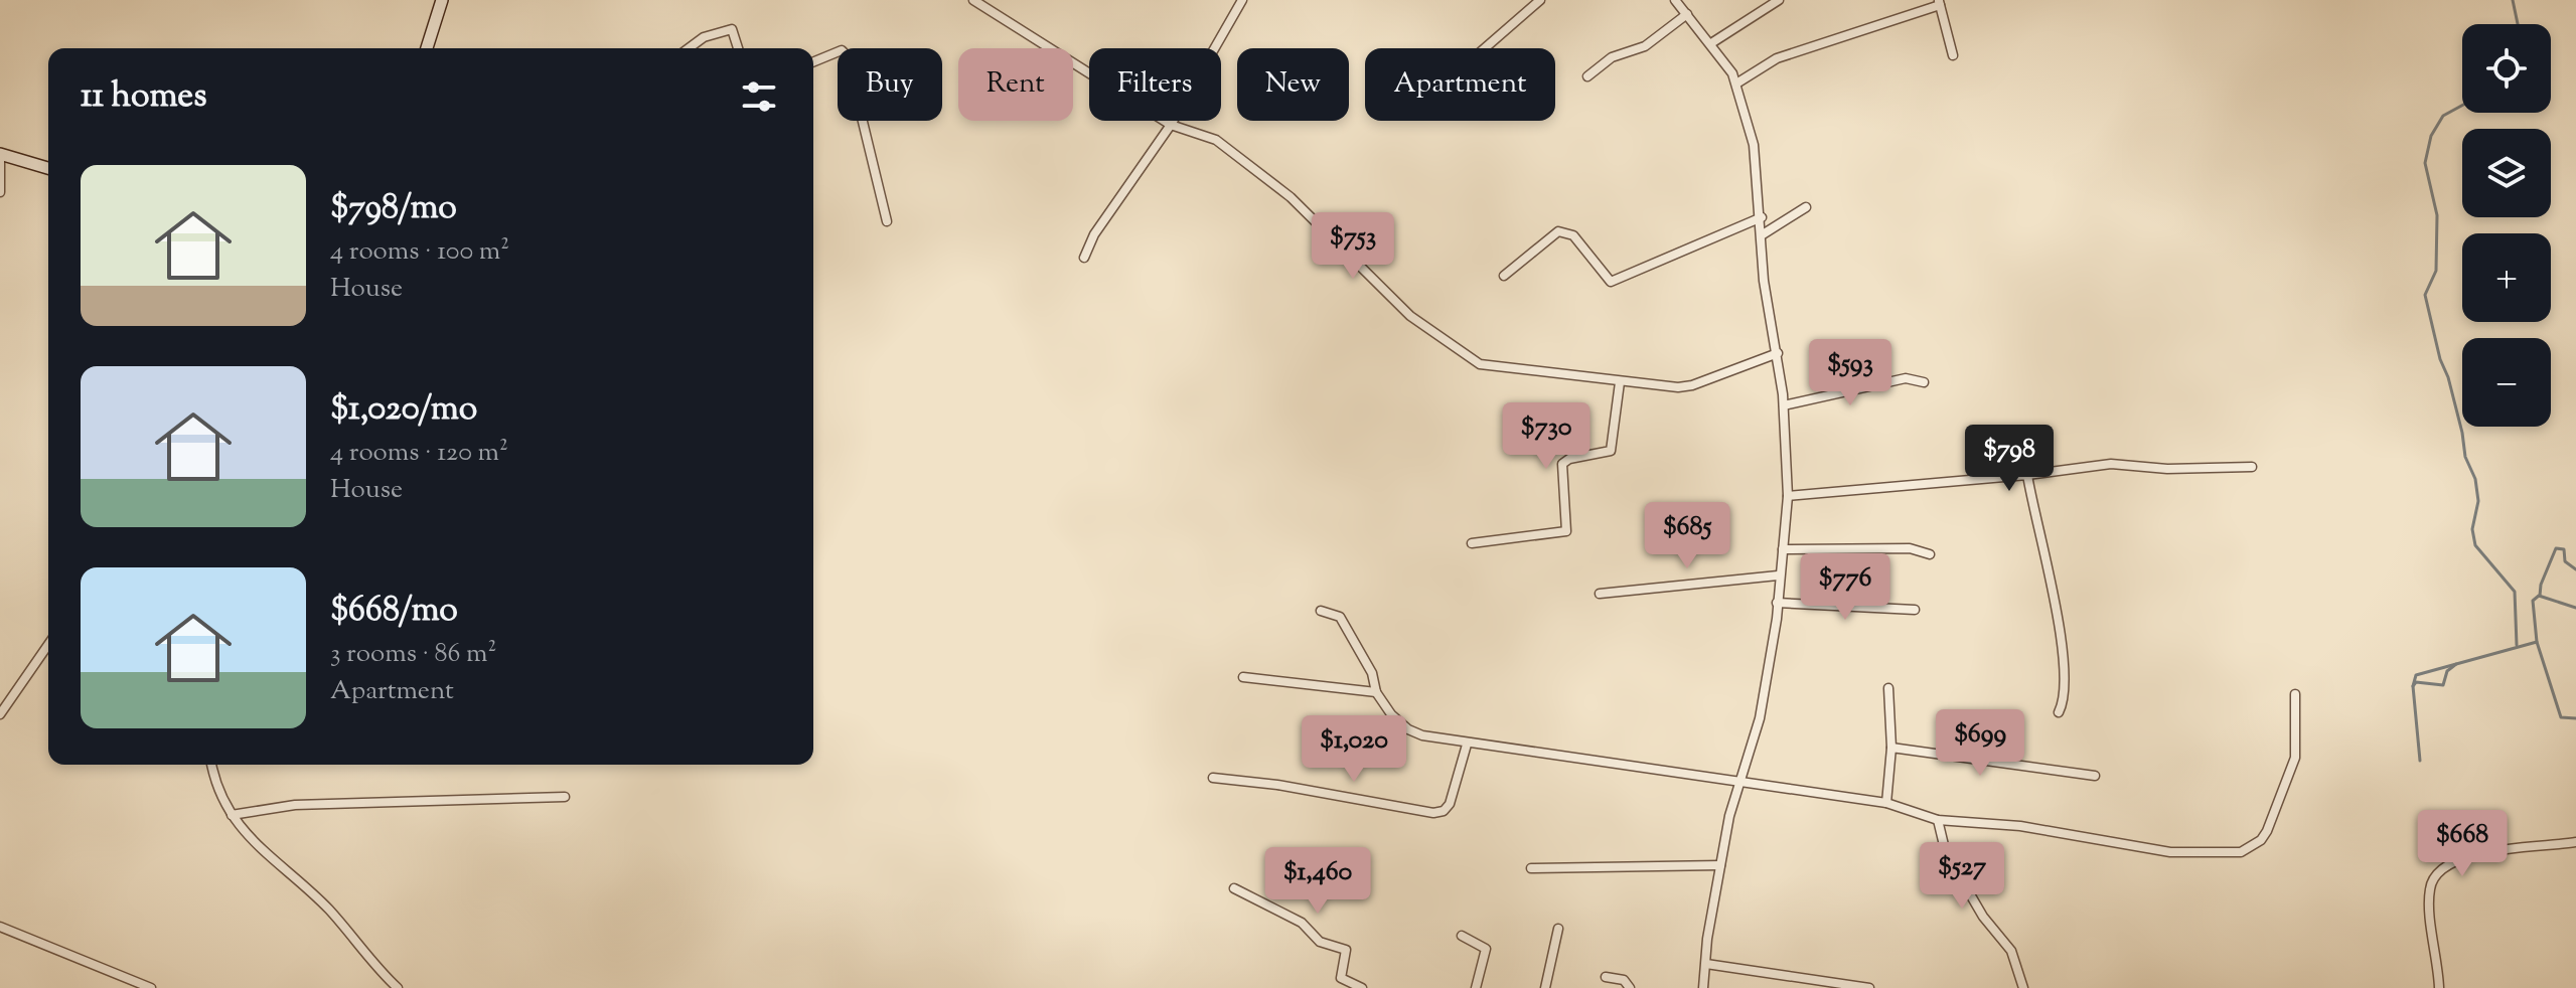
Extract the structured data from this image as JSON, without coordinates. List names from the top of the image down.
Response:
{
  "page": {
    "map_buttons": ["+", "−"],
    "chip": [
      "Buy",
      "Rent",
      "Filters",
      "New",
      "Apartment"
    ],
    "heading": "11 homes",
    "list": [
      {
        "name": "$798/mo",
        "note": "4 rooms · 100 m² · House"
      },
      {
        "name": "$1,020/mo",
        "note": "4 rooms · 120 m² · House"
      },
      {
        "name": "$668/mo",
        "note": "3 rooms · 86 m² · Apartment"
      }
    ],
    "price": [
      "$753",
      "$593",
      "$730",
      "$798",
      "$685",
      "$776",
      "$699",
      "$1,020",
      "$668",
      "$527",
      "$1,460"
    ]
  }
}
